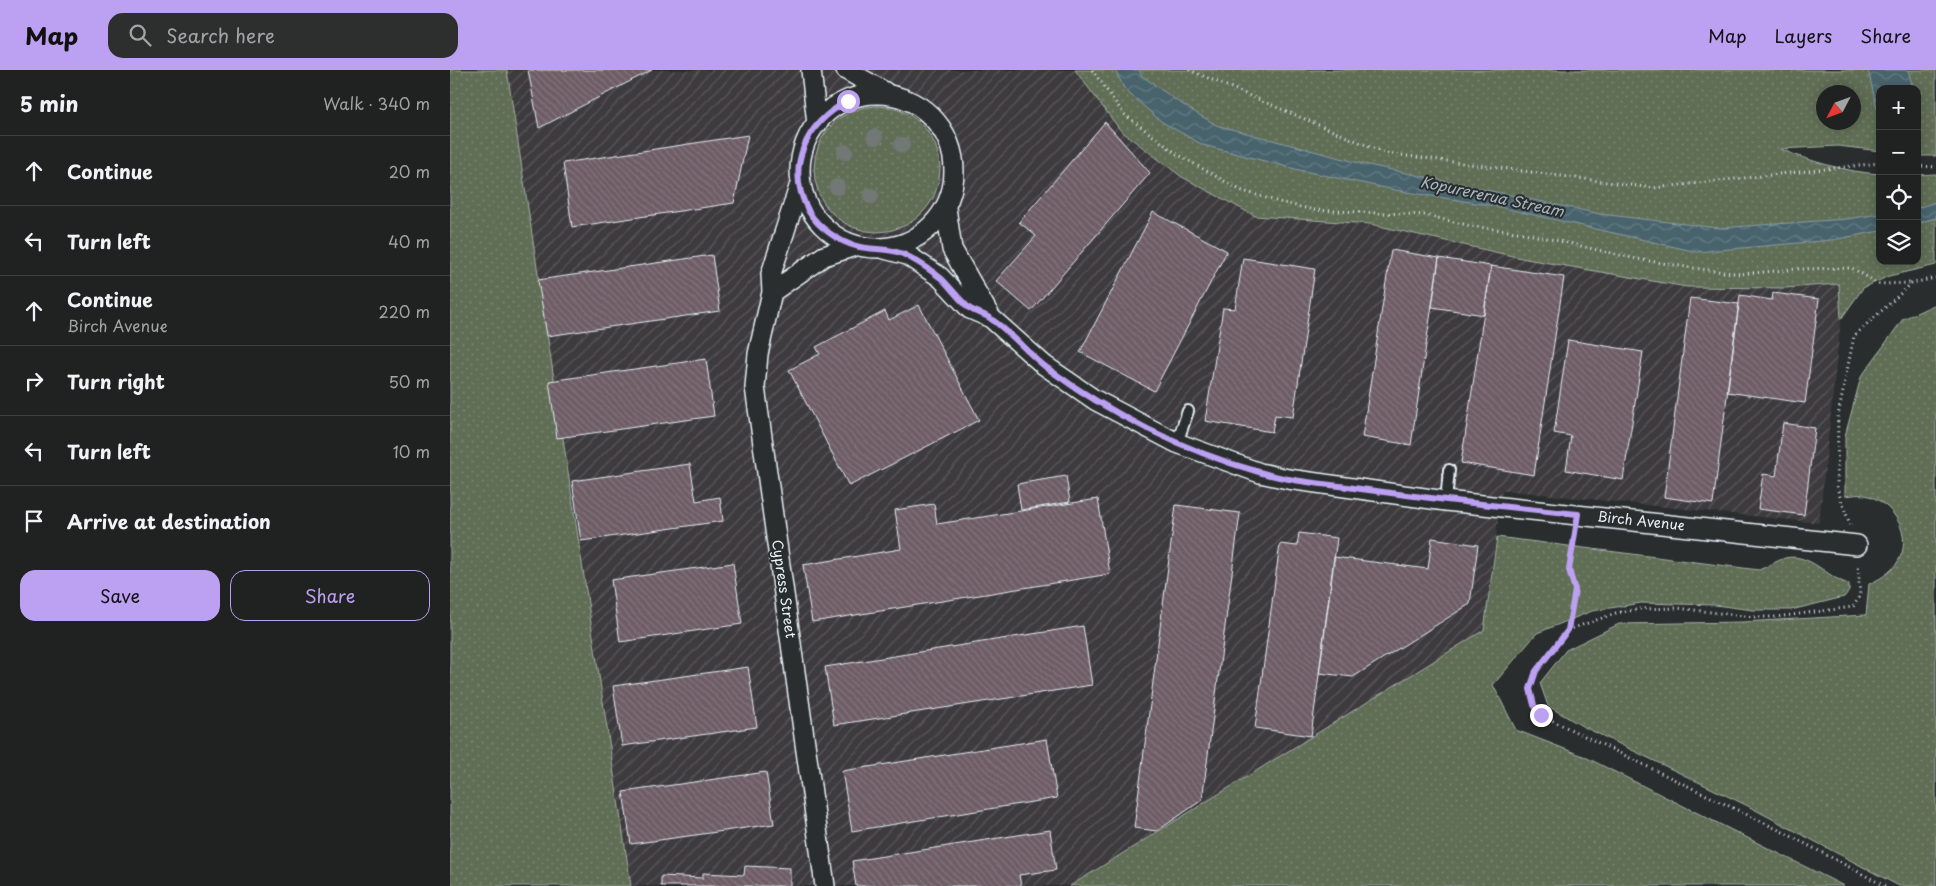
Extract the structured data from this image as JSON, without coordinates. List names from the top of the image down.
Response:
{
  "streets": {
    "street": ["Birch Avenue", "Cypress Street"]
  },
  "crossings": [
    ["Birch Avenue", "Cypress Street"]
  ],
  "water": ["Kopurererua Stream"],
  "north": "bottom left",
  "page": {
    "header": "Map",
    "search": "Search here",
    "nav": ["Map", "Layers", "Share"],
    "heading": ["5 min", "Walk · 340 m"],
    "map_buttons": ["+", "−"],
    "list": [
      ["Continue", "20 m"],
      ["Turn left", "40 m"],
      ["Continue", "Birch Avenue", "220 m"],
      ["Turn right", "50 m"],
      ["Turn left", "10 m"],
      "Arrive at destination"
    ],
    "buttons": ["Save", "Share"]
  }
}
